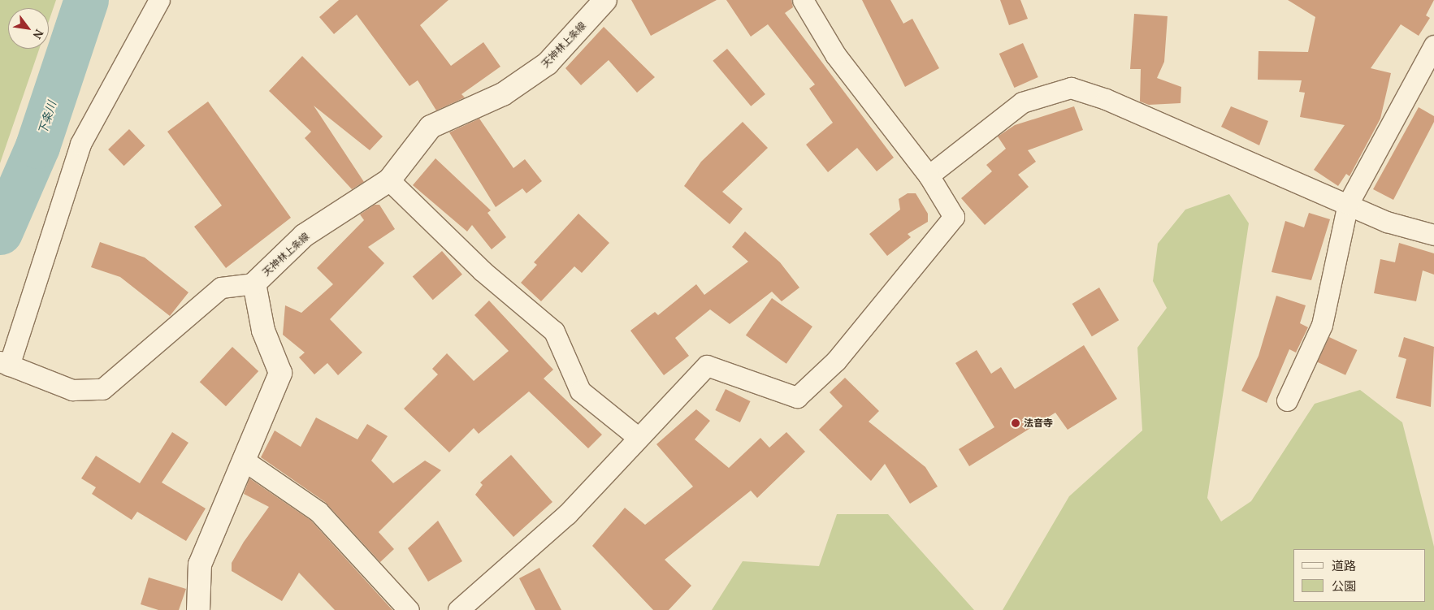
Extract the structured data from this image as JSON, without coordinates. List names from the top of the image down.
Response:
{
  "streets": {
    "main road": ["天神林上条線"]
  },
  "water": ["下条川"],
  "places": ["法音寺"],
  "legend": ["道路", "公園"],
  "north": "bottom right"
}
